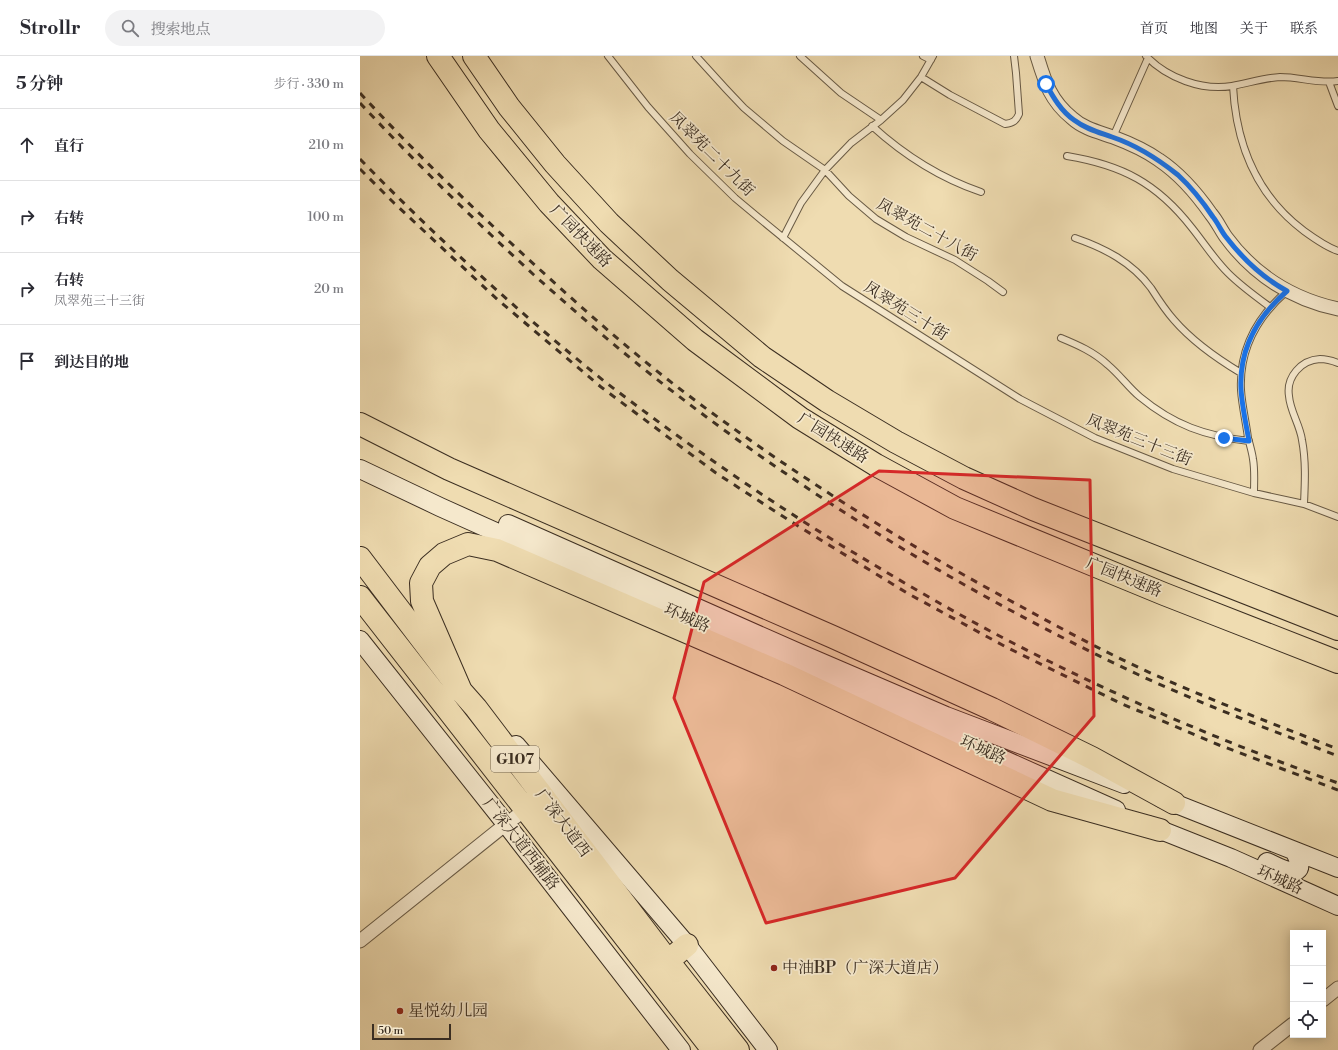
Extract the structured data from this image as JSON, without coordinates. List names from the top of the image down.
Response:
{
  "streets": {
    "highway": ["广园快速路", "G107", "广深大道西"],
    "main road": ["环城路", "广深大道西辅路"],
    "lane": [
      "凤翠苑二十九街",
      "凤翠苑二十八街",
      "凤翠苑三十街",
      "凤翠苑三十三街"
    ]
  },
  "crossings": [
    ["凤翠苑二十九街", "凤翠苑三十街"],
    ["凤翠苑三十街", "凤翠苑三十三街"]
  ],
  "places": ["中油BP（广深大道店）", "星悦幼儿园"],
  "scale_bar": "50 m",
  "page": {
    "header": "Strollr",
    "search": "搜索地点",
    "nav": [
      "首页",
      "地图",
      "关于",
      "联系"
    ],
    "heading": ["5 分钟", "步行 · 330 m"],
    "list": [
      ["直行", "210 m"],
      ["右转", "100 m"],
      ["右转", "凤翠苑三十三街", "20 m"],
      "到达目的地"
    ],
    "map_buttons": ["+", "−"],
    "scale": "50 m"
  }
}
